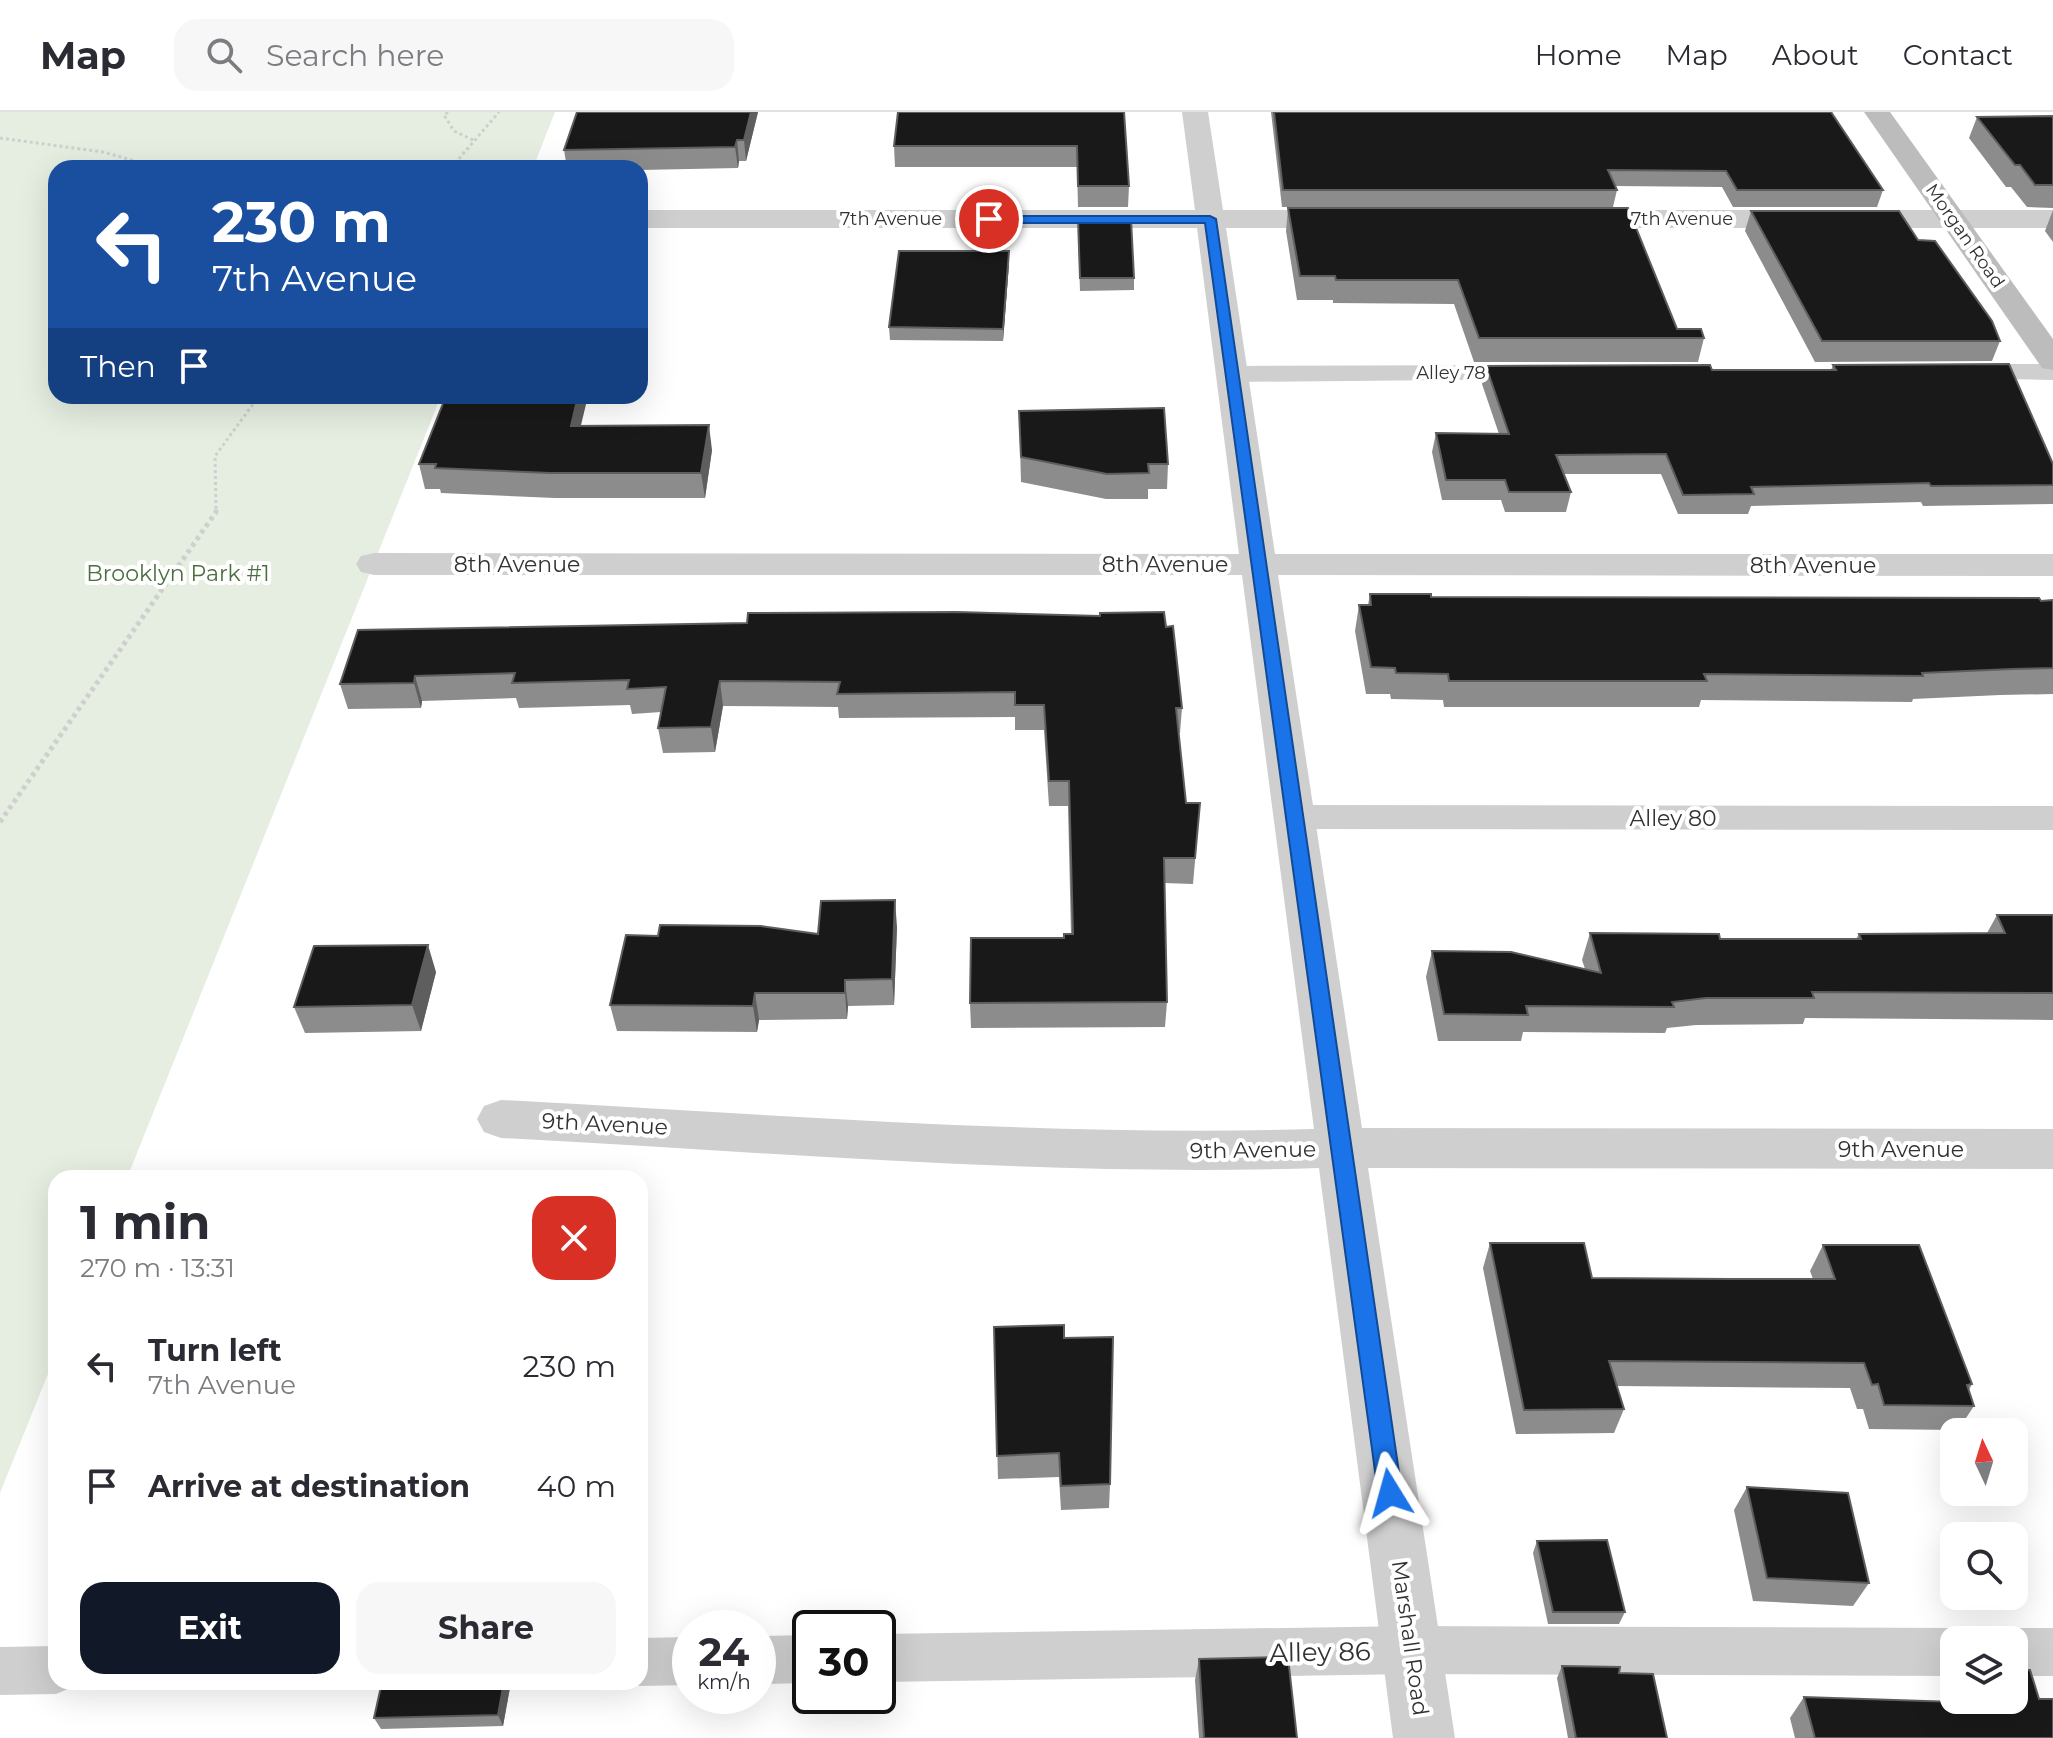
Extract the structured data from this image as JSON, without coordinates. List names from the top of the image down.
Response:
{
  "streets": {
    "street": [
      "7th Avenue",
      "Morgan Road",
      "8th Avenue",
      "9th Avenue",
      "Marshall Road"
    ],
    "lane": ["Alley 78", "Alley 80", "Alley 86"]
  },
  "crossings": [
    ["7th Avenue", "Morgan Road"],
    ["7th Avenue", "Marshall Road"],
    ["Alley 78", "Marshall Road"],
    ["8th Avenue", "Marshall Road"],
    ["Alley 80", "Marshall Road"],
    ["9th Avenue", "Marshall Road"],
    ["Marshall Road", "Alley 86"]
  ],
  "parks": ["Brooklyn Park #1"],
  "north": "top",
  "page": {
    "header": "Map",
    "search": "Search here",
    "nav": [
      "Home",
      "Map",
      "About",
      "Contact"
    ],
    "turn": ["230 m", "7th Avenue"],
    "then": "Then",
    "heading": ["1 min", "270 m · 13:31"],
    "list": [
      {
        "name": "Turn left",
        "note": "7th Avenue",
        "value": "230 m"
      },
      {
        "name": "Arrive at destination",
        "value": "40 m"
      }
    ],
    "buttons": ["Exit", "Share"],
    "speed": "24 km/h",
    "limit": "30"
  }
}
